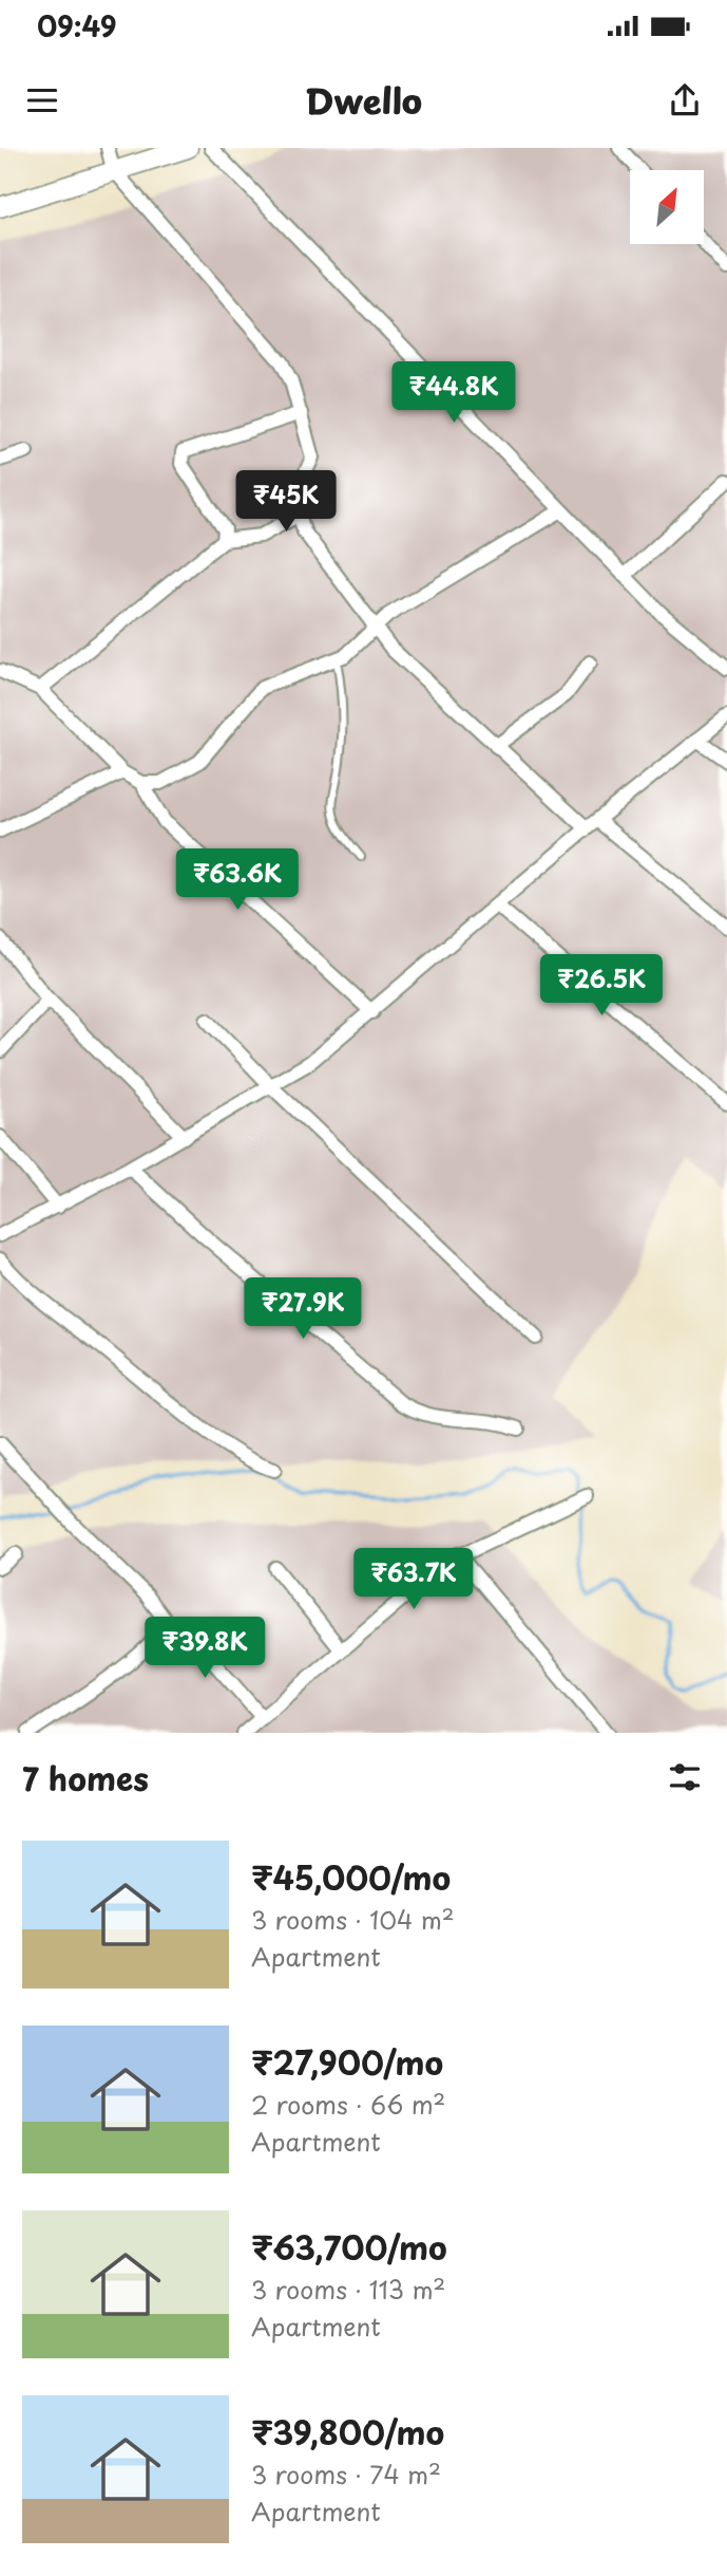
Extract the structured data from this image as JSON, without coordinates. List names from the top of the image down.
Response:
{
  "north": "top right",
  "page": {
    "status": "09:49",
    "header": "Dwello",
    "price": [
      "₹44.8K",
      "₹45K",
      "₹63.6K",
      "₹26.5K",
      "₹27.9K",
      "₹63.7K",
      "₹39.8K"
    ],
    "heading": "7 homes",
    "list": [
      {
        "name": "₹45,000/mo",
        "note": "3 rooms · 104 m² · Apartment"
      },
      {
        "name": "₹27,900/mo",
        "note": "2 rooms · 66 m² · Apartment"
      },
      {
        "name": "₹63,700/mo",
        "note": "3 rooms · 113 m² · Apartment"
      },
      {
        "name": "₹39,800/mo",
        "note": "3 rooms · 74 m² · Apartment"
      }
    ]
  }
}
